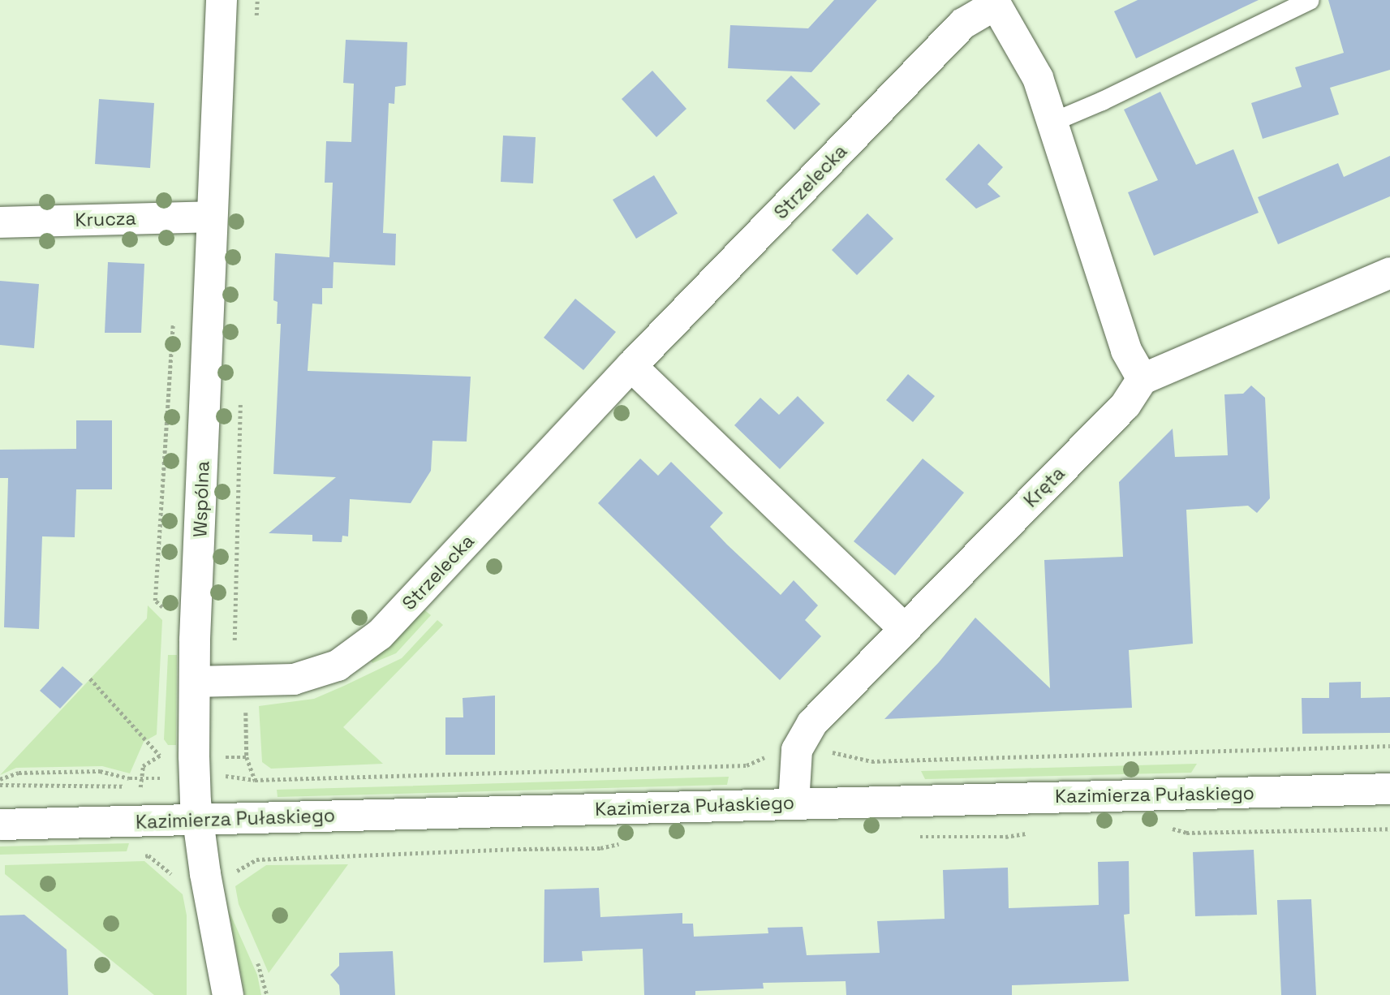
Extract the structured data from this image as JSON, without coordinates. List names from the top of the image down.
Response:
{
  "streets": {
    "street": [
      "Strzelecka",
      "Krucza",
      "Kręta",
      "Wspólna",
      "Kazimierza Pułaskiego"
    ]
  },
  "crossings": [
    ["Strzelecka", "Kręta"],
    ["Strzelecka", "Wspólna"],
    ["Krucza", "Wspólna"],
    ["Kręta", "Kazimierza Pułaskiego"],
    ["Wspólna", "Kazimierza Pułaskiego"]
  ]
}
